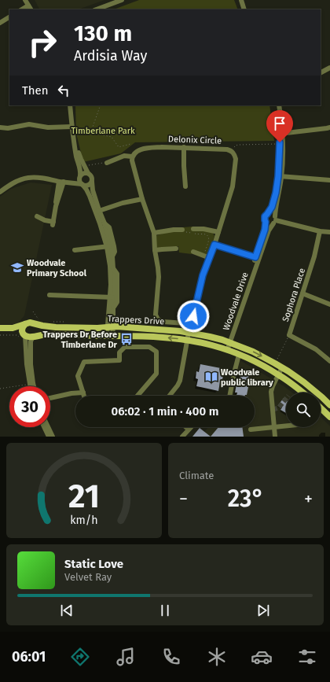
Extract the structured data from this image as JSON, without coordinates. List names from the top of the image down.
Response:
{
  "streets": {
    "main road": ["Trappers Drive"],
    "street": ["Delonix Circle", "Sophora Place", "Woodvale Drive"]
  },
  "crossings": [
    ["Woodvale Drive", "Trappers Drive"]
  ],
  "parks": ["Timberlane Park"],
  "places": {
    "school or university": ["Woodvale Primary School"],
    "bus stop": ["Trappers Dr Before Timberlane Dr"],
    "library": ["Woodvale public library"]
  },
  "page": {
    "turn": ["130 m", "Ardisia Way"],
    "then": "Then",
    "limit": "30",
    "trip": "06:02 · 1 min · 400 m",
    "tile": "Climate",
    "heat": ["−", "23°", "+"],
    "song": ["Static Love", "Velvet Ray"],
    "tabs": "06:01",
    "gauge": ["21", "km/h"]
  }
}
